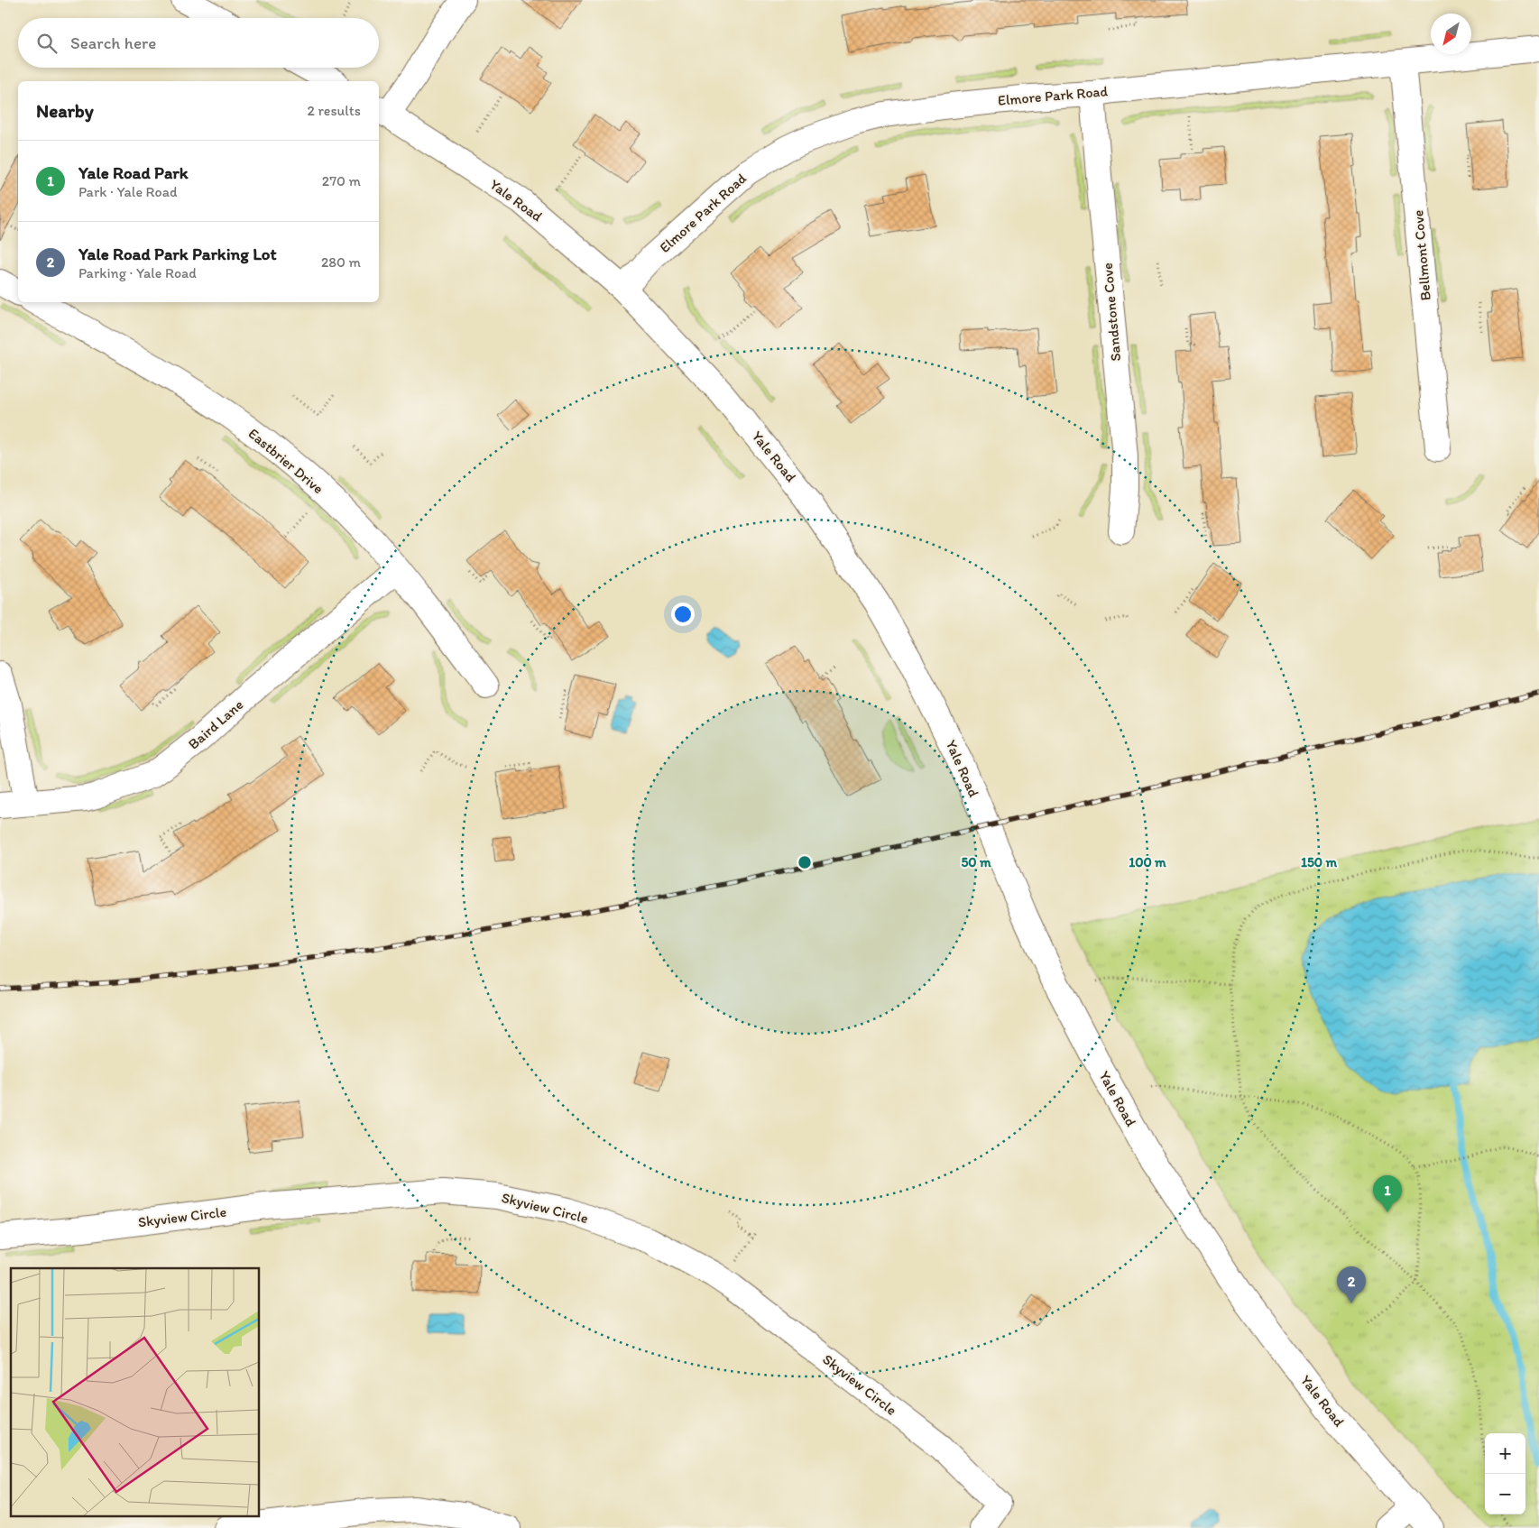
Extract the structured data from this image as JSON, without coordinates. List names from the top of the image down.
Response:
{
  "streets": {
    "street": [
      "Elmore Park Road",
      "Yale Road",
      "Bellmont Cove",
      "Sandstone Cove",
      "Eastbrier Drive",
      "Baird Lane",
      "Skyview Circle"
    ]
  },
  "crossings": [
    ["Elmore Park Road", "Yale Road"],
    ["Elmore Park Road", "Bellmont Cove"],
    ["Elmore Park Road", "Sandstone Cove"],
    ["Eastbrier Drive", "Baird Lane"]
  ],
  "north": "bottom left",
  "page": {
    "search": "Search here",
    "heading": ["Nearby", "2 results"],
    "list": [
      {
        "mark": "1",
        "name": "Yale Road Park",
        "note": "Park · Yale Road",
        "value": "270 m"
      },
      {
        "mark": "2",
        "name": "Yale Road Park Parking Lot",
        "note": "Parking · Yale Road",
        "value": "280 m"
      }
    ],
    "pins": ["1", "2"],
    "map_buttons": ["+", "−"]
  },
  "rings": ["50 m", "100 m", "150 m"]
}
